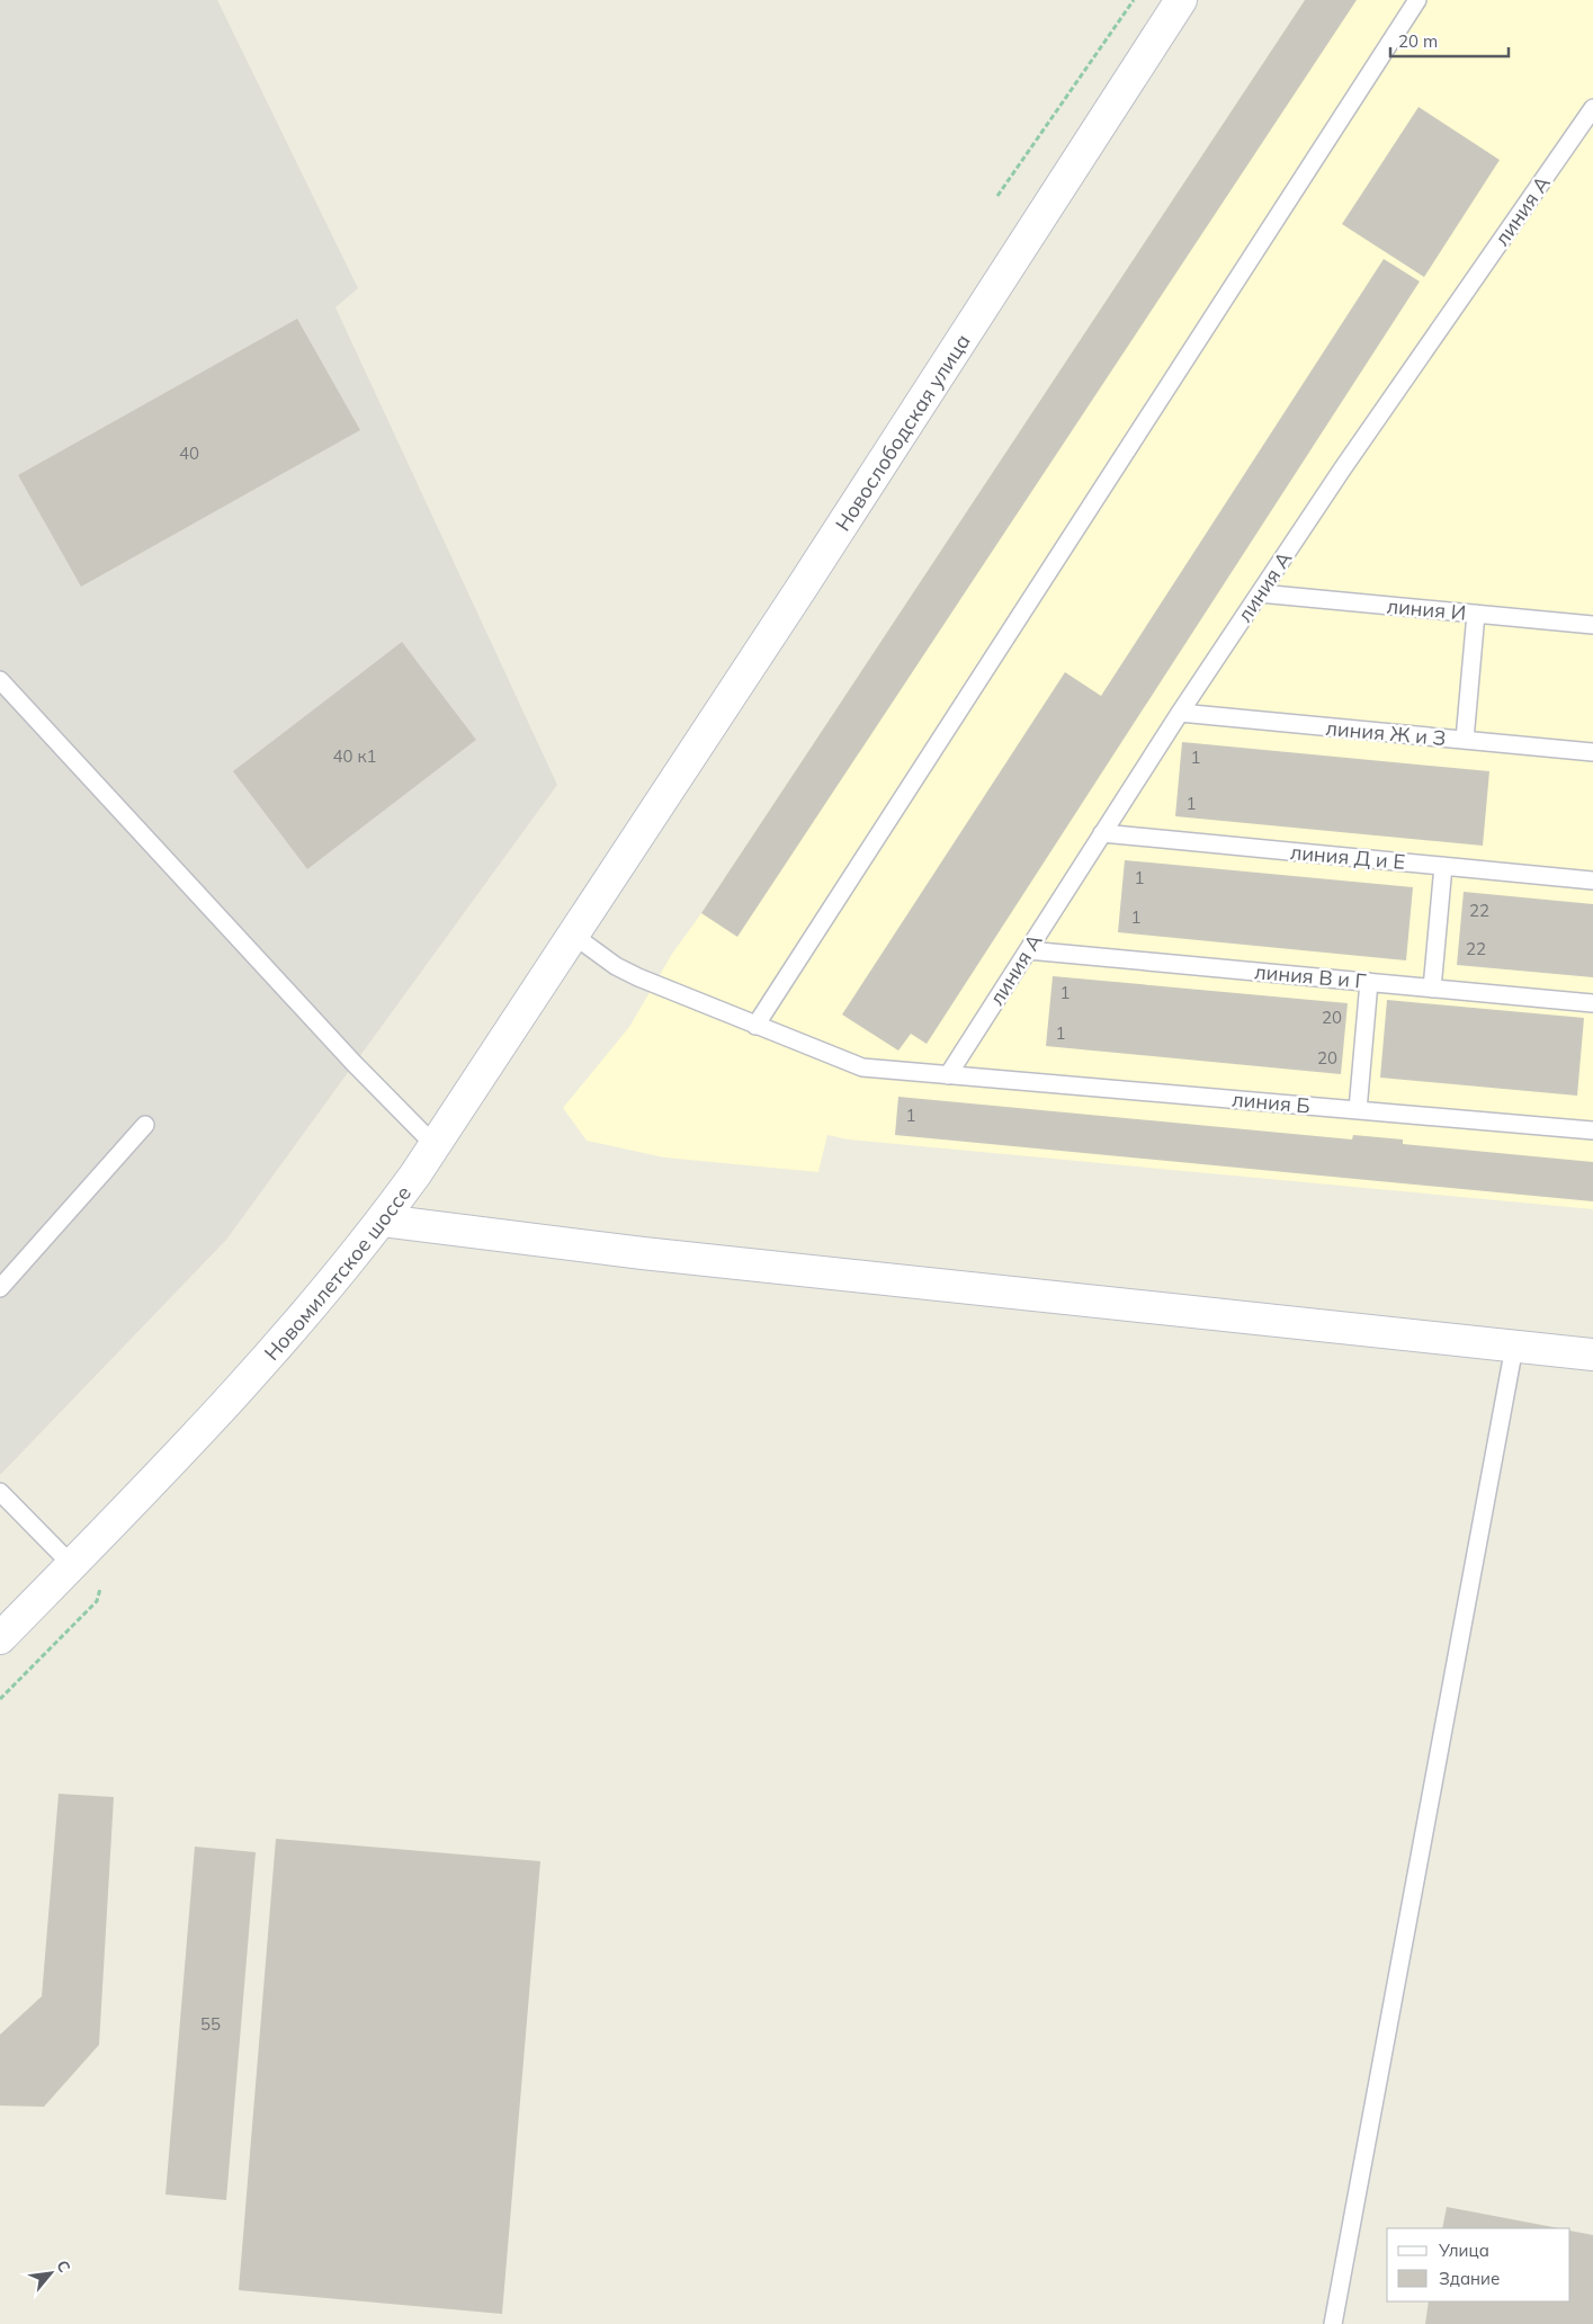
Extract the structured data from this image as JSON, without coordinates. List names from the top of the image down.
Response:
{
  "streets": {
    "main road": ["Новослободская улица", "Новомилетское шоссе"],
    "lane": [
      "линия А",
      "линия И",
      "линия Ж и З",
      "линия Д и Е",
      "линия В и Г",
      "линия Б"
    ]
  },
  "crossings": [
    ["линия А", "линия И"],
    ["линия А", "линия Ж и З"],
    ["линия А", "линия Д и Е"],
    ["линия А", "линия В и Г"],
    ["линия А", "линия Б"],
    ["Новослободская улица", "Новомилетское шоссе"],
    ["линия Б", "Новомилетское шоссе"]
  ],
  "house_numbers": [
    "40",
    "40 к1",
    "1",
    "1",
    "1",
    "22",
    "1",
    "22",
    "1",
    "20",
    "1",
    "20",
    "1",
    "55"
  ],
  "legend": ["Улица", "Здание"],
  "scale_bar": "20 m",
  "north": "top right"
}
